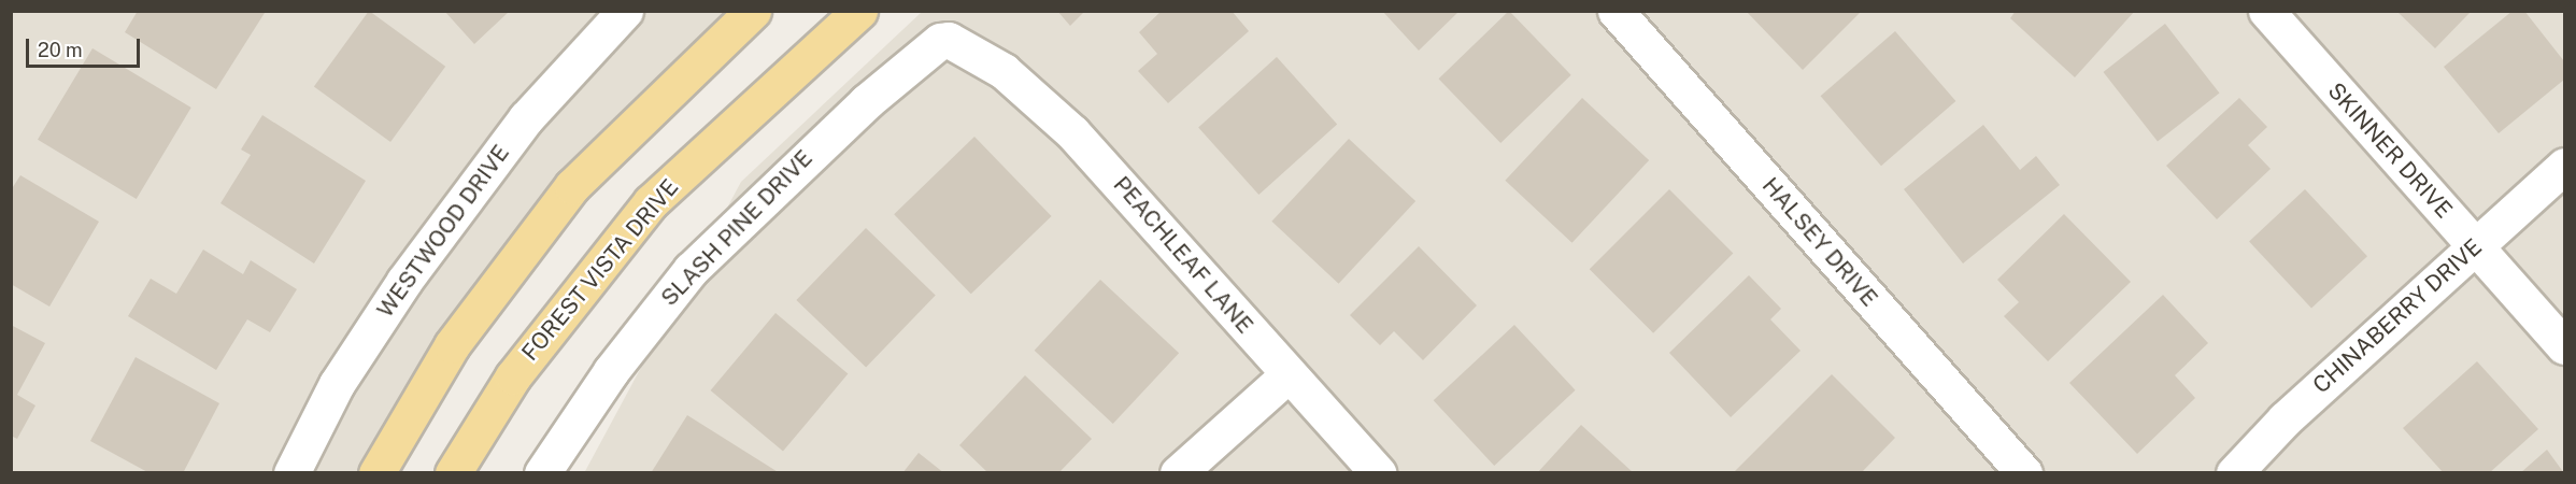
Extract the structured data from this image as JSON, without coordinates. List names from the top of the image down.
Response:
{
  "streets": {
    "main road": ["FOREST VISTA DRIVE"],
    "street": [
      "SKINNER DRIVE",
      "SLASH PINE DRIVE",
      "WESTWOOD DRIVE",
      "HALSEY DRIVE",
      "PEACHLEAF LANE",
      "CHINABERRY DRIVE"
    ]
  },
  "crossings": [
    ["SKINNER DRIVE", "CHINABERRY DRIVE"],
    ["SLASH PINE DRIVE", "PEACHLEAF LANE"]
  ],
  "scale_bar": "20 m"
}
